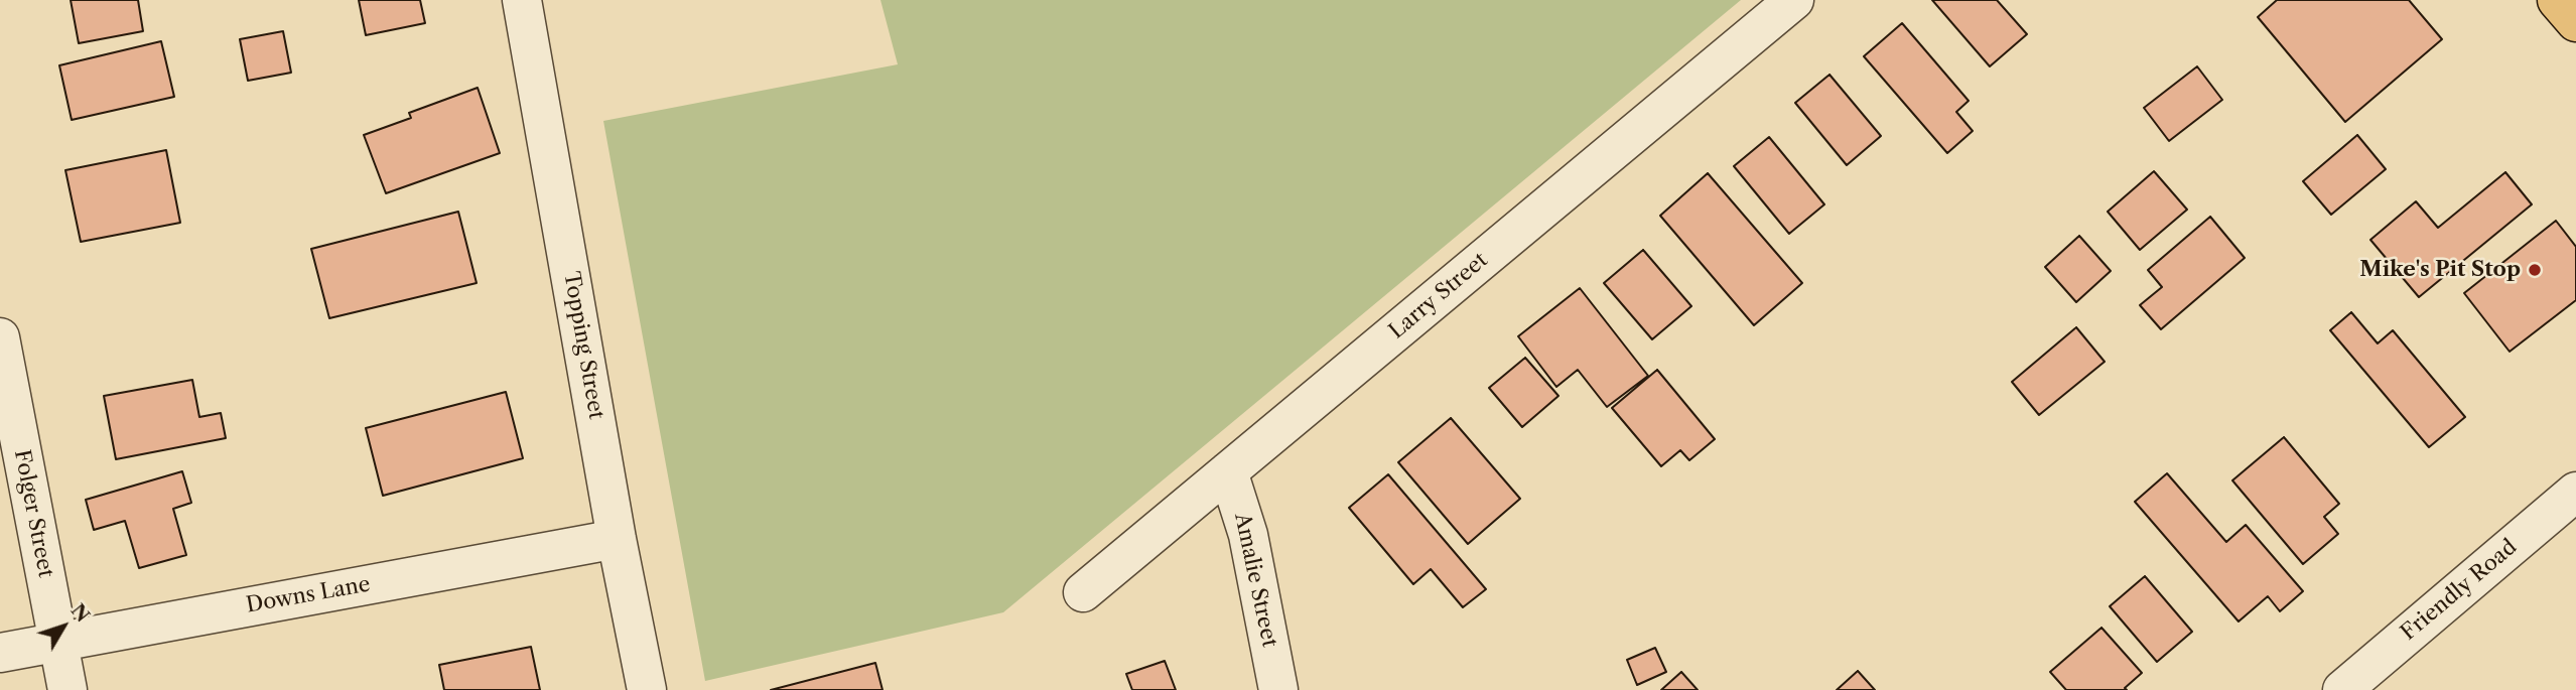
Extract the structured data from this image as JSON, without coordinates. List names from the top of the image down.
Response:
{
  "streets": {
    "street": [
      "Larry Street",
      "Topping Street",
      "Folger Street",
      "Amalie Street",
      "Friendly Road",
      "Downs Lane"
    ]
  },
  "crossings": [
    ["Larry Street", "Amalie Street"],
    ["Topping Street", "Downs Lane"],
    ["Folger Street", "Downs Lane"]
  ],
  "places": ["Mike's Pit Stop"],
  "north": "top right"
}
